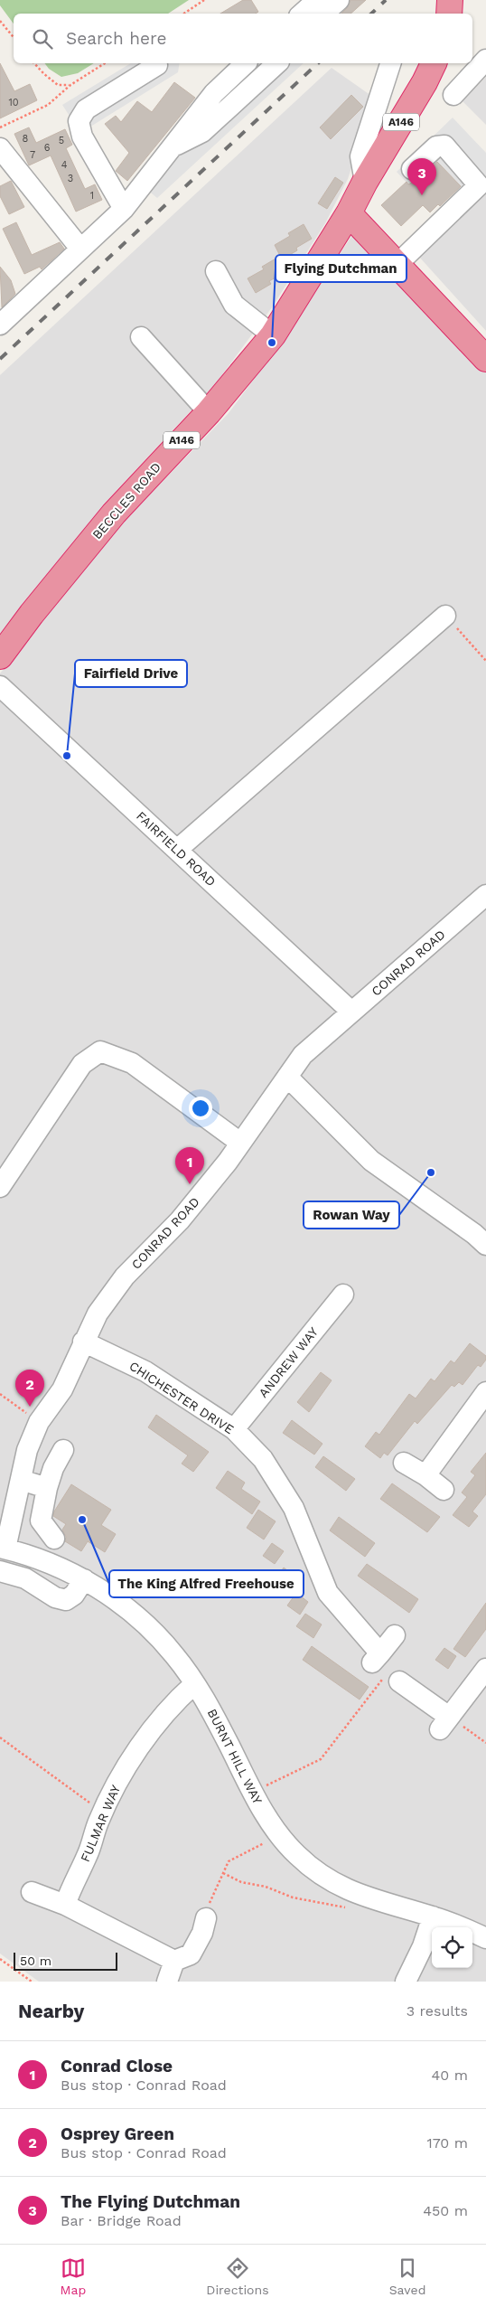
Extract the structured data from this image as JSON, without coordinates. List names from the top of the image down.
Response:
{
  "streets": {
    "highway": ["A146", "BECCLES ROAD"],
    "street": [
      "FAIRFIELD ROAD",
      "CONRAD ROAD",
      "ANDREW WAY",
      "CHICHESTER DRIVE",
      "BURNT HILL WAY",
      "FULMAR WAY"
    ]
  },
  "crossings": [
    ["A146", "BECCLES ROAD"],
    ["FAIRFIELD ROAD", "CONRAD ROAD"],
    ["CONRAD ROAD", "CHICHESTER DRIVE"],
    ["CONRAD ROAD", "BURNT HILL WAY"],
    ["ANDREW WAY", "CHICHESTER DRIVE"],
    ["BURNT HILL WAY", "FULMAR WAY"]
  ],
  "places": [
    "Flying Dutchman",
    "Fairfield Drive",
    "Rowan Way",
    "The King Alfred Freehouse"
  ],
  "house_numbers": [
    "10",
    "8",
    "5",
    "6",
    "7",
    "4",
    "3",
    "1"
  ],
  "scale_bar": "50 m",
  "page": {
    "search": "Search here",
    "pins": ["3", "1", "2"],
    "scale": "50 m",
    "heading": ["Nearby", "3 results"],
    "list": [
      {
        "mark": "1",
        "name": "Conrad Close",
        "note": "Bus stop · Conrad Road",
        "value": "40 m"
      },
      {
        "mark": "2",
        "name": "Osprey Green",
        "note": "Bus stop · Conrad Road",
        "value": "170 m"
      },
      {
        "mark": "3",
        "name": "The Flying Dutchman",
        "note": "Bar · Bridge Road",
        "value": "450 m"
      }
    ],
    "nav": ["Map", "Directions", "Saved"]
  }
}
